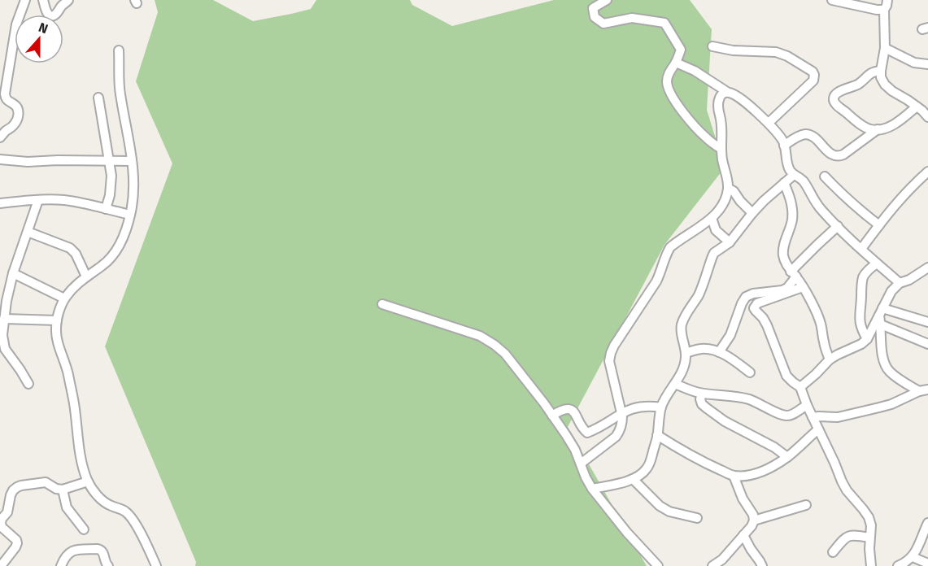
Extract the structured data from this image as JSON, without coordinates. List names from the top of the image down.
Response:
{
  "north": "top"
}
